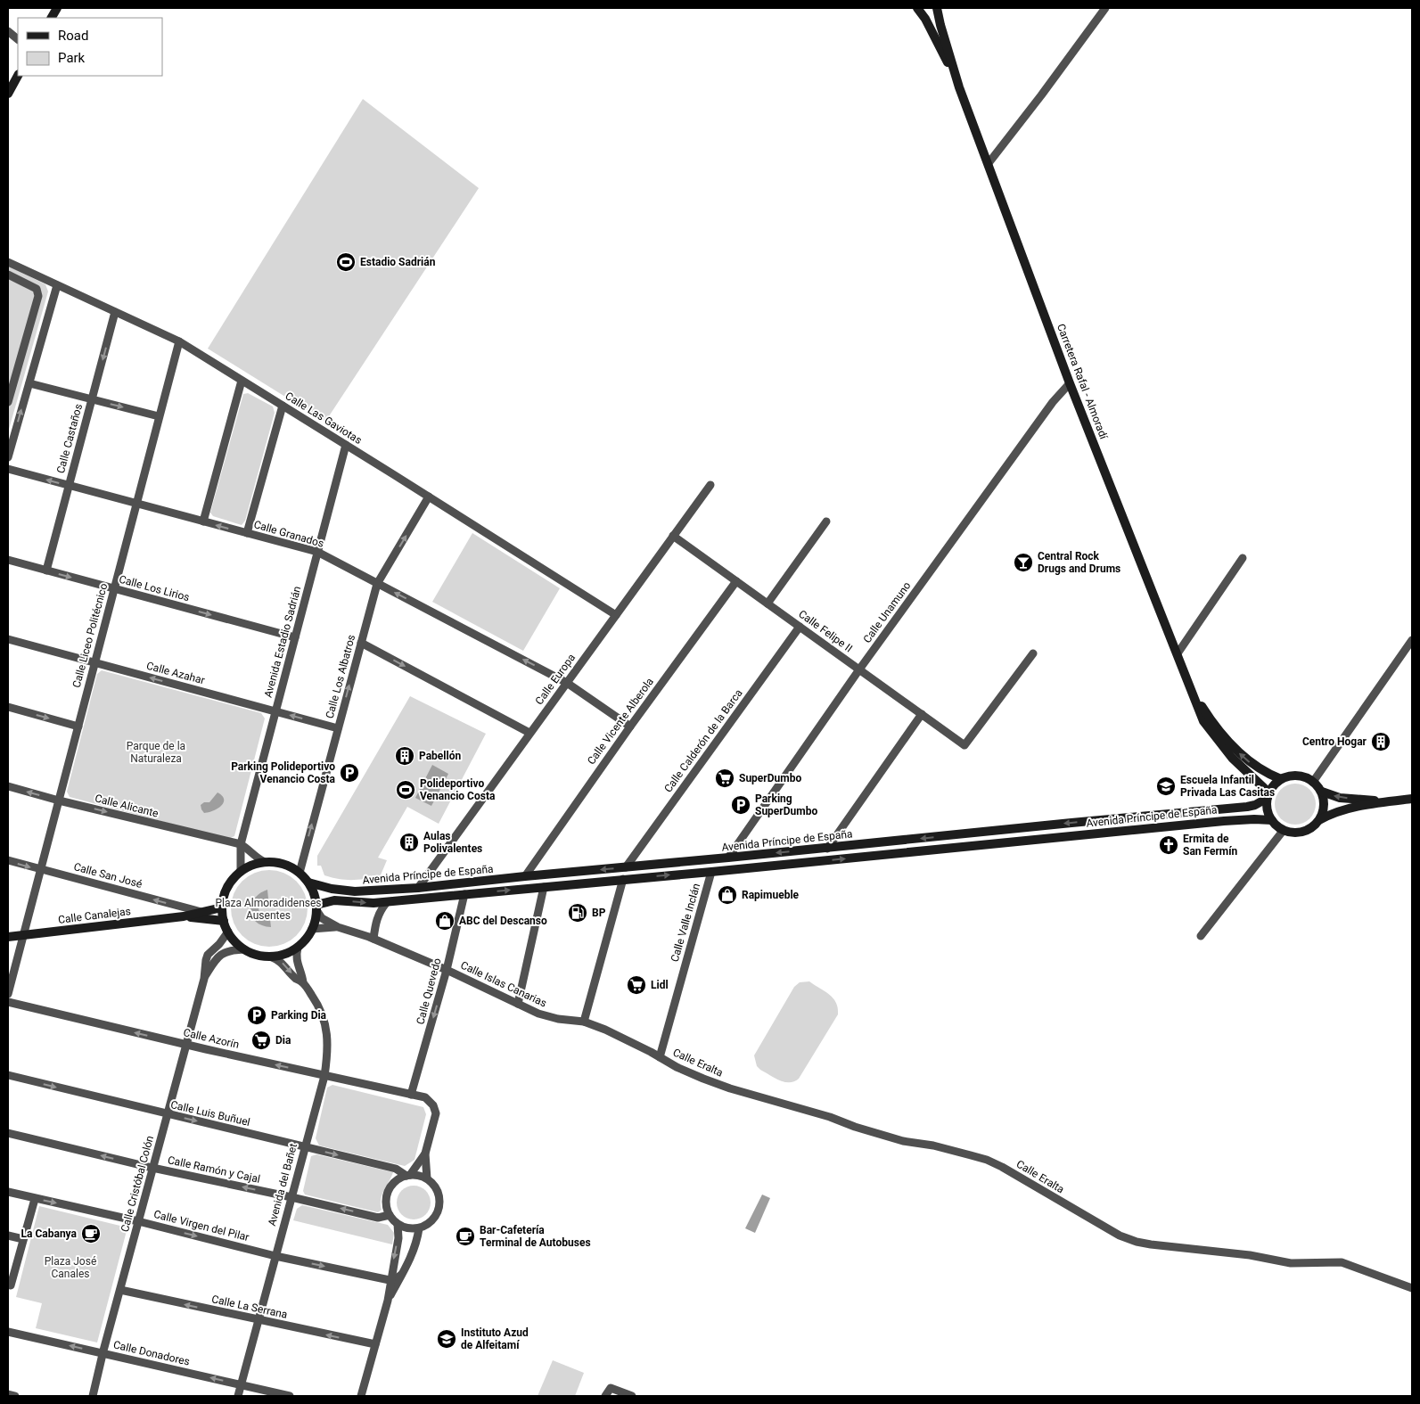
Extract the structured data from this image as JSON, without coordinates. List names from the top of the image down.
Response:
{
  "streets": {
    "main road": ["Carretera Rafal - Almoradí", "Avenida Príncipe de España", "Calle Canalejas"],
    "street": [
      "Calle Las Gaviotas",
      "Calle Castaños",
      "Calle Granados",
      "Calle Los Lirios",
      "Calle Unamuno",
      "Calle Felipe II",
      "Calle Liceo Politécnico",
      "Avenida Estadio Sadrián",
      "Calle Azahar",
      "Calle Los Albatros",
      "Calle Europa",
      "Calle Vicente Alberola",
      "Calle Calderón de la Barca",
      "Calle Alicante",
      "Calle San José",
      "Calle Valle Inclán",
      "Calle Islas Canarias",
      "Calle Quevedo",
      "Calle Azorín",
      "Calle Eralta",
      "Calle Luis Buñuel",
      "Calle Ramón y Cajal",
      "Calle Cristóbal Colón",
      "Avenida del Bañet",
      "Calle Virgen del Pilar",
      "Calle La Serrana",
      "Calle Donadores"
    ]
  },
  "crossings": [
    ["Carretera Rafal - Almoradí", "Calle Unamuno"],
    ["Carretera Rafal - Almoradí", "Avenida Príncipe de España"],
    ["Calle Las Gaviotas", "Calle Castaños"],
    ["Calle Las Gaviotas", "Calle Liceo Politécnico"],
    ["Calle Las Gaviotas", "Avenida Estadio Sadrián"],
    ["Calle Las Gaviotas", "Calle Los Albatros"],
    ["Calle Las Gaviotas", "Calle Europa"],
    ["Calle Castaños", "Calle Granados"],
    ["Calle Castaños", "Calle Los Lirios"],
    ["Calle Granados", "Calle Liceo Politécnico"],
    ["Calle Granados", "Avenida Estadio Sadrián"],
    ["Calle Granados", "Calle Los Albatros"],
    ["Calle Granados", "Calle Europa"],
    ["Calle Granados", "Calle Vicente Alberola"],
    ["Calle Los Lirios", "Calle Liceo Politécnico"],
    ["Calle Los Lirios", "Avenida Estadio Sadrián"],
    ["Calle Unamuno", "Calle Felipe II"],
    ["Calle Unamuno", "Avenida Príncipe de España"],
    ["Calle Felipe II", "Calle Europa"],
    ["Calle Felipe II", "Calle Vicente Alberola"],
    ["Calle Felipe II", "Calle Calderón de la Barca"],
    ["Calle Liceo Politécnico", "Calle Azahar"],
    ["Calle Liceo Politécnico", "Calle Alicante"],
    ["Calle Liceo Politécnico", "Calle San José"],
    ["Calle Liceo Politécnico", "Calle Canalejas"],
    ["Avenida Estadio Sadrián", "Calle Azahar"],
    ["Avenida Estadio Sadrián", "Calle Los Albatros"],
    ["Avenida Estadio Sadrián", "Calle Alicante"],
    ["Avenida Estadio Sadrián", "Avenida Príncipe de España"],
    ["Avenida Estadio Sadrián", "Calle Canalejas"],
    ["Avenida Estadio Sadrián", "Calle Islas Canarias"],
    ["Avenida Estadio Sadrián", "Calle Cristóbal Colón"],
    ["Avenida Estadio Sadrián", "Avenida del Bañet"],
    ["Calle Azahar", "Calle Los Albatros"],
    ["Calle Los Albatros", "Avenida Príncipe de España"],
    ["Calle Los Albatros", "Calle Canalejas"],
    ["Calle Los Albatros", "Calle Islas Canarias"],
    ["Calle Los Albatros", "Calle Cristóbal Colón"],
    ["Calle Los Albatros", "Avenida del Bañet"],
    ["Calle Europa", "Avenida Príncipe de España"],
    ["Calle Vicente Alberola", "Avenida Príncipe de España"],
    ["Calle Calderón de la Barca", "Avenida Príncipe de España"],
    ["Avenida Príncipe de España", "Calle Canalejas"],
    ["Avenida Príncipe de España", "Calle Valle Inclán"],
    ["Avenida Príncipe de España", "Calle Islas Canarias"],
    ["Avenida Príncipe de España", "Calle Quevedo"],
    ["Avenida Príncipe de España", "Calle Cristóbal Colón"],
    ["Avenida Príncipe de España", "Avenida del Bañet"],
    ["Calle San José", "Calle Canalejas"],
    ["Calle Canalejas", "Calle Islas Canarias"],
    ["Calle Canalejas", "Calle Cristóbal Colón"],
    ["Calle Canalejas", "Avenida del Bañet"],
    ["Calle Valle Inclán", "Calle Islas Canarias"],
    ["Calle Valle Inclán", "Calle Eralta"],
    ["Calle Islas Canarias", "Calle Quevedo"],
    ["Calle Islas Canarias", "Calle Eralta"],
    ["Calle Islas Canarias", "Calle Cristóbal Colón"],
    ["Calle Islas Canarias", "Avenida del Bañet"],
    ["Calle Quevedo", "Calle Azorín"],
    ["Calle Azorín", "Calle Cristóbal Colón"],
    ["Calle Azorín", "Avenida del Bañet"],
    ["Calle Luis Buñuel", "Calle Ramón y Cajal"],
    ["Calle Luis Buñuel", "Calle Cristóbal Colón"],
    ["Calle Luis Buñuel", "Avenida del Bañet"],
    ["Calle Ramón y Cajal", "Calle Cristóbal Colón"],
    ["Calle Ramón y Cajal", "Avenida del Bañet"],
    ["Calle Cristóbal Colón", "Avenida del Bañet"],
    ["Calle Cristóbal Colón", "Calle Virgen del Pilar"],
    ["Calle Cristóbal Colón", "Calle La Serrana"],
    ["Calle Cristóbal Colón", "Calle Donadores"],
    ["Avenida del Bañet", "Calle Virgen del Pilar"],
    ["Avenida del Bañet", "Calle La Serrana"],
    ["Avenida del Bañet", "Calle Donadores"]
  ],
  "one_way": [
    "Calle Los Lirios",
    "Calle Azahar",
    "Calle Los Albatros",
    "Calle Quevedo",
    "Calle Azorín",
    "Calle Luis Buñuel",
    "Calle Ramón y Cajal",
    "Calle Virgen del Pilar",
    "Calle La Serrana",
    "Calle Donadores"
  ],
  "parks": ["Parque de la Naturaleza", "Plaza Almoradidenses Ausentes", "Plaza José Canales"],
  "places": {
    "sports": ["Estadio Sadrián", "Polideportivo Venancio Costa"],
    "bar": ["Central Rock Drugs and Drums"],
    "building": ["Centro Hogar", "Pabellón", "Aulas Polivalentes"],
    "parking": ["Parking Polideportivo Venancio Costa", "Parking SuperDumbo", "Parking Dia"],
    "supermarket": ["SuperDumbo", "Lidl", "Dia"],
    "school or university": ["Escuela Infantil Privada Las Casitas", "Instituto Azud de Alfeitamí"],
    "church": ["Ermita de San Fermín"],
    "shop": ["Rapimueble", "ABC del Descanso"],
    "fuel station": ["BP"],
    "cafe": ["La Cabanya", "Bar-Cafetería Terminal de Autobuses"]
  },
  "legend": ["Road", "Park"]
}
